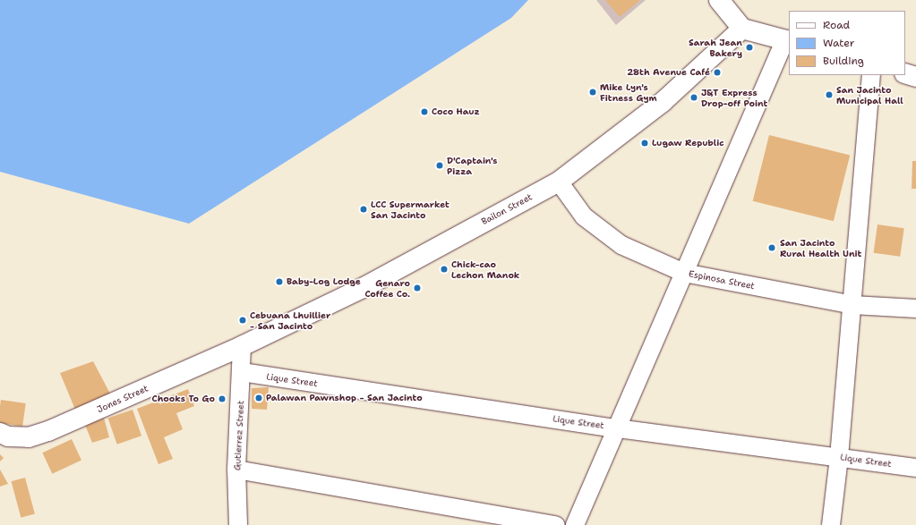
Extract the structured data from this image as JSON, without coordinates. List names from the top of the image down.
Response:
{
  "streets": {
    "main road": ["Bailon Street", "Jones Street"],
    "street": ["Espinosa Street", "Lique Street", "Gutierrez Street"]
  },
  "crossings": [
    ["Bailon Street", "Espinosa Street"],
    ["Bailon Street", "Jones Street"],
    ["Bailon Street", "Gutierrez Street"],
    ["Lique Street", "Gutierrez Street"],
    ["Jones Street", "Gutierrez Street"]
  ],
  "places": [
    "Sarah Jean Bakery",
    "28th Avenue Café",
    "Mike Lyn's Fitness Gym",
    "San Jacinto Municipal Hall",
    "J&T Express Drop-off Point",
    "Coco Hauz",
    "Lugaw Republic",
    "D'Captain's Pizza",
    "LCC Supermarket San Jacinto",
    "San Jacinto Rural Health Unit",
    "Chick-cao Lechon Manok",
    "Baby-Log Lodge",
    "Genaro Coffee Co.",
    "Cebuana Lhuillier - San Jacinto",
    "Palawan Pawnshop - San Jacinto",
    "Chooks To Go"
  ],
  "legend": ["Road", "Water", "Building"]
}
